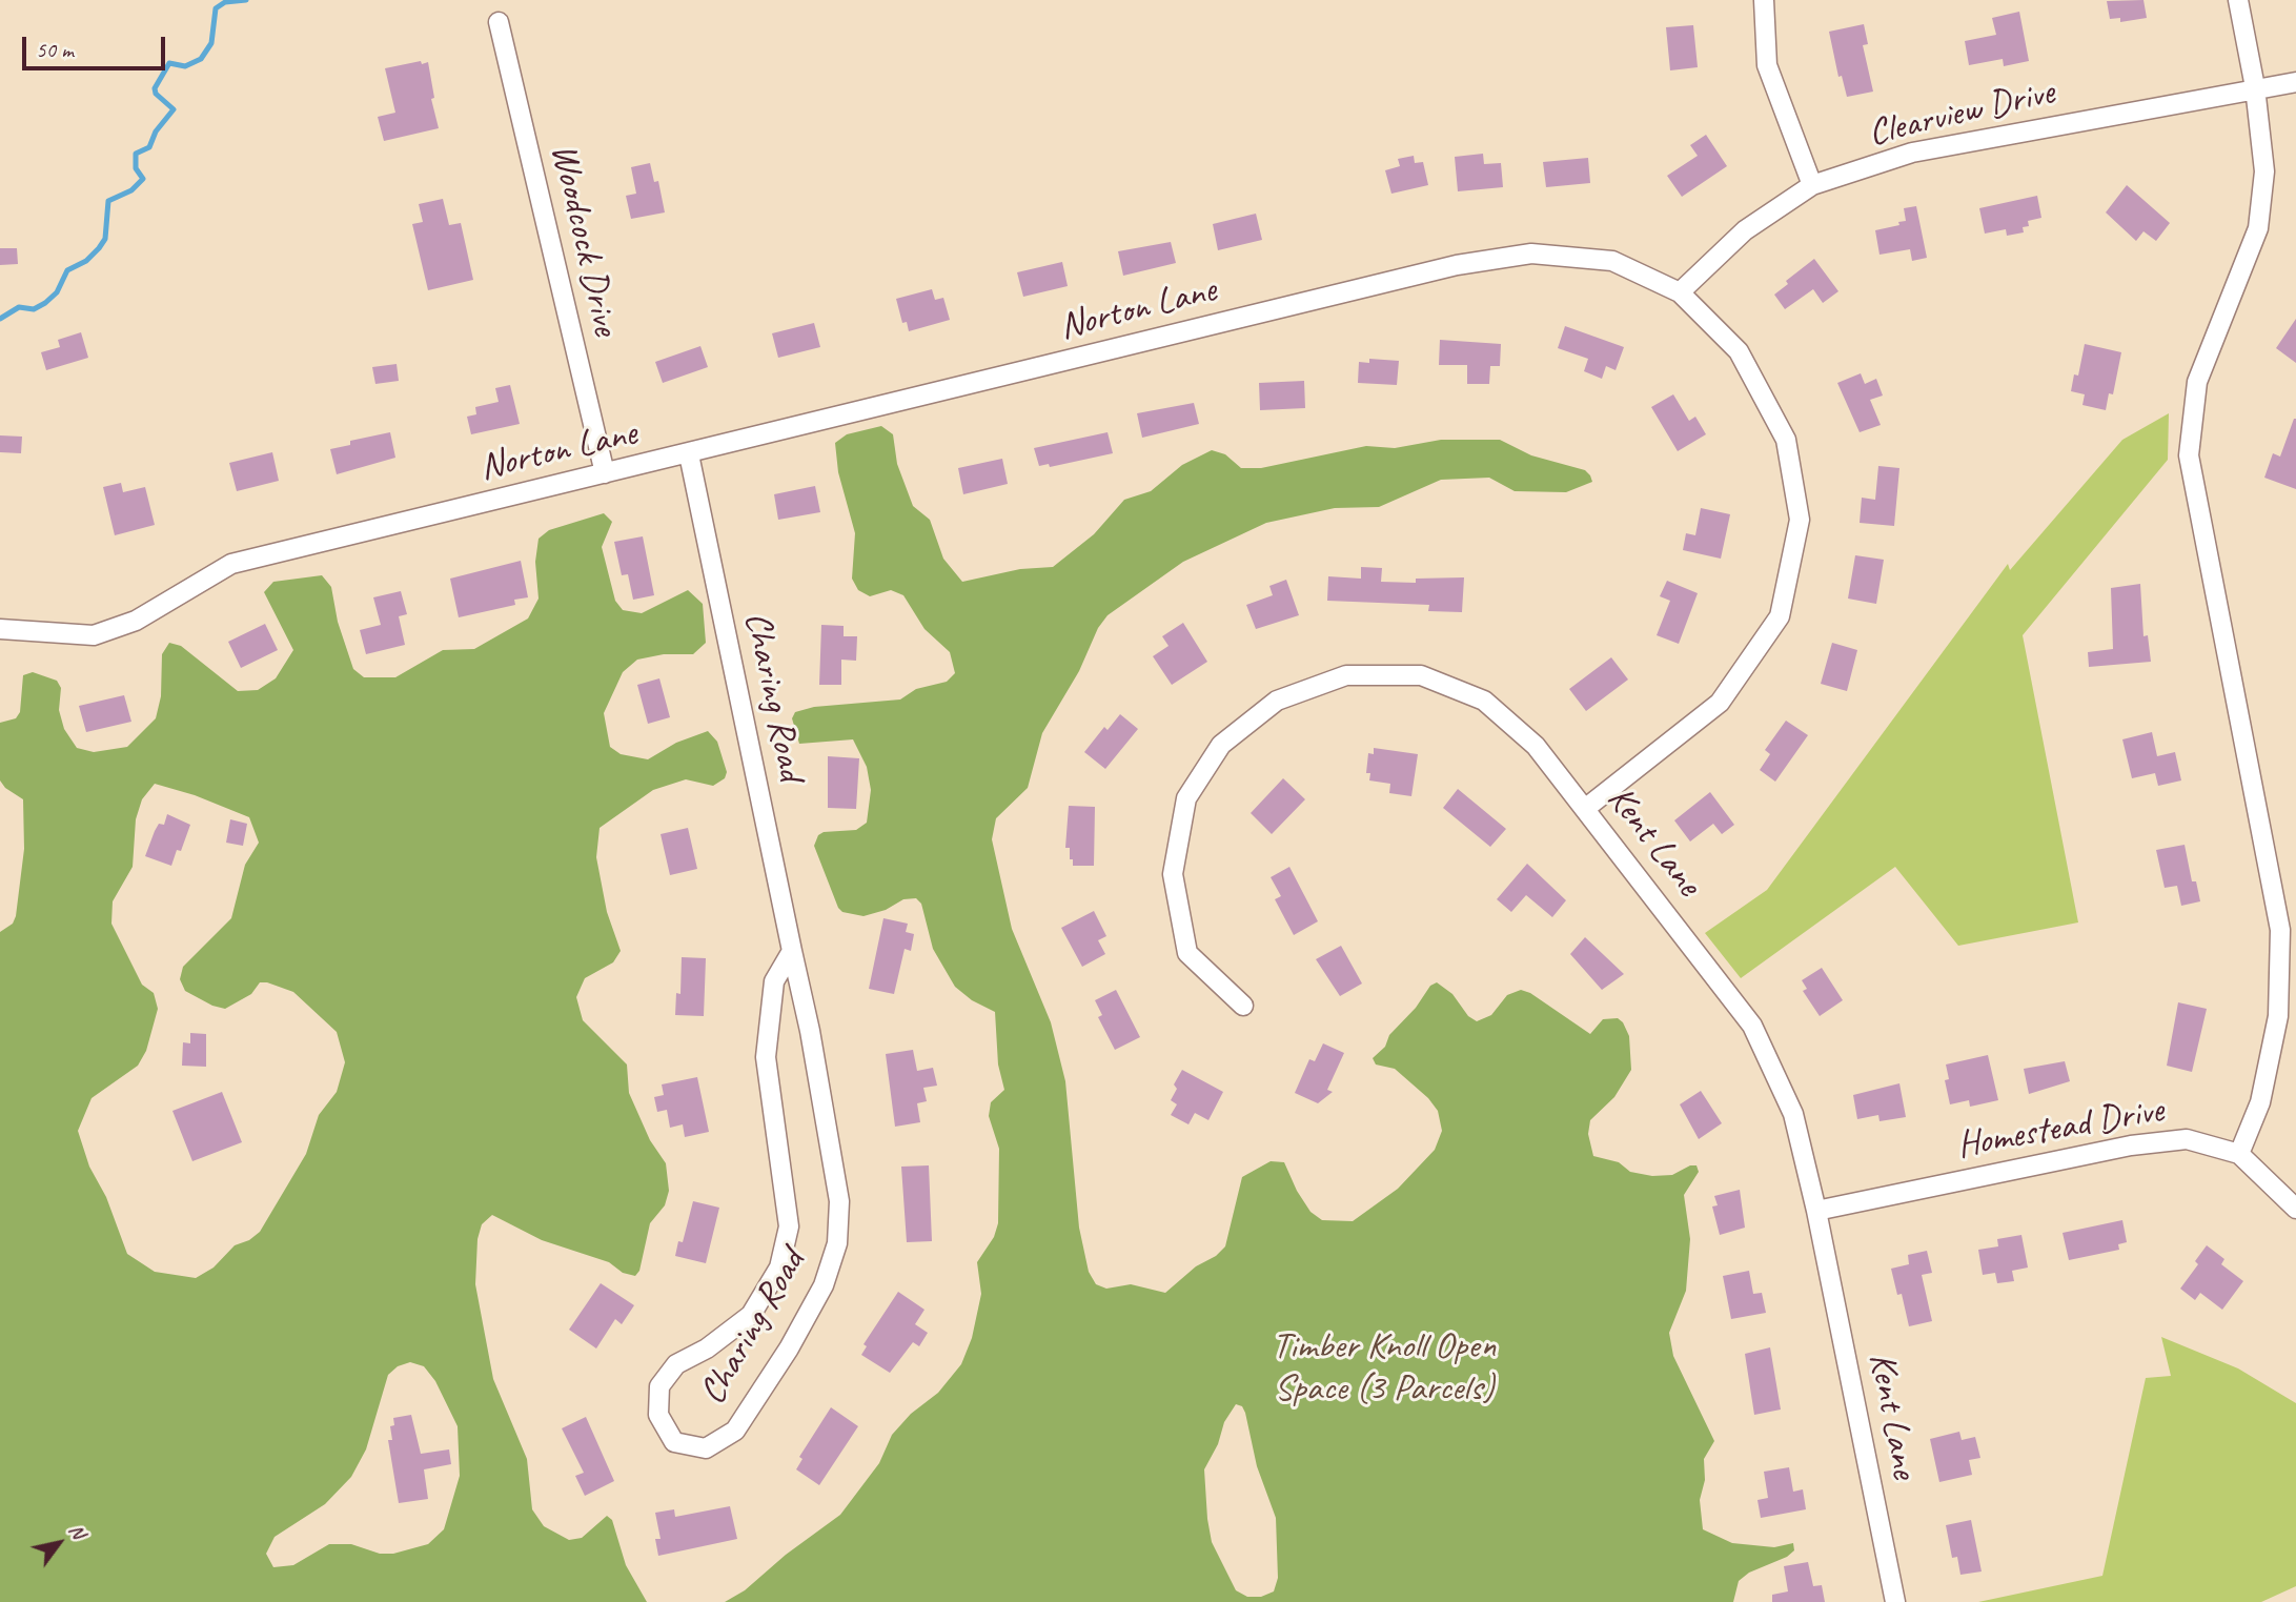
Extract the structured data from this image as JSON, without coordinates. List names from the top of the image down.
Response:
{
  "streets": {
    "street": [
      "Clearview Drive",
      "Woodcock Drive",
      "Norton Lane",
      "Charing Road",
      "Kent Lane",
      "Homestead Drive"
    ]
  },
  "crossings": [
    ["Clearview Drive", "Norton Lane"],
    ["Woodcock Drive", "Norton Lane"],
    ["Norton Lane", "Charing Road"],
    ["Norton Lane", "Kent Lane"],
    ["Kent Lane", "Homestead Drive"]
  ],
  "parks": ["Timber Knoll Open Space (3 Parcels)"],
  "scale_bar": "50 m",
  "north": "top right"
}
